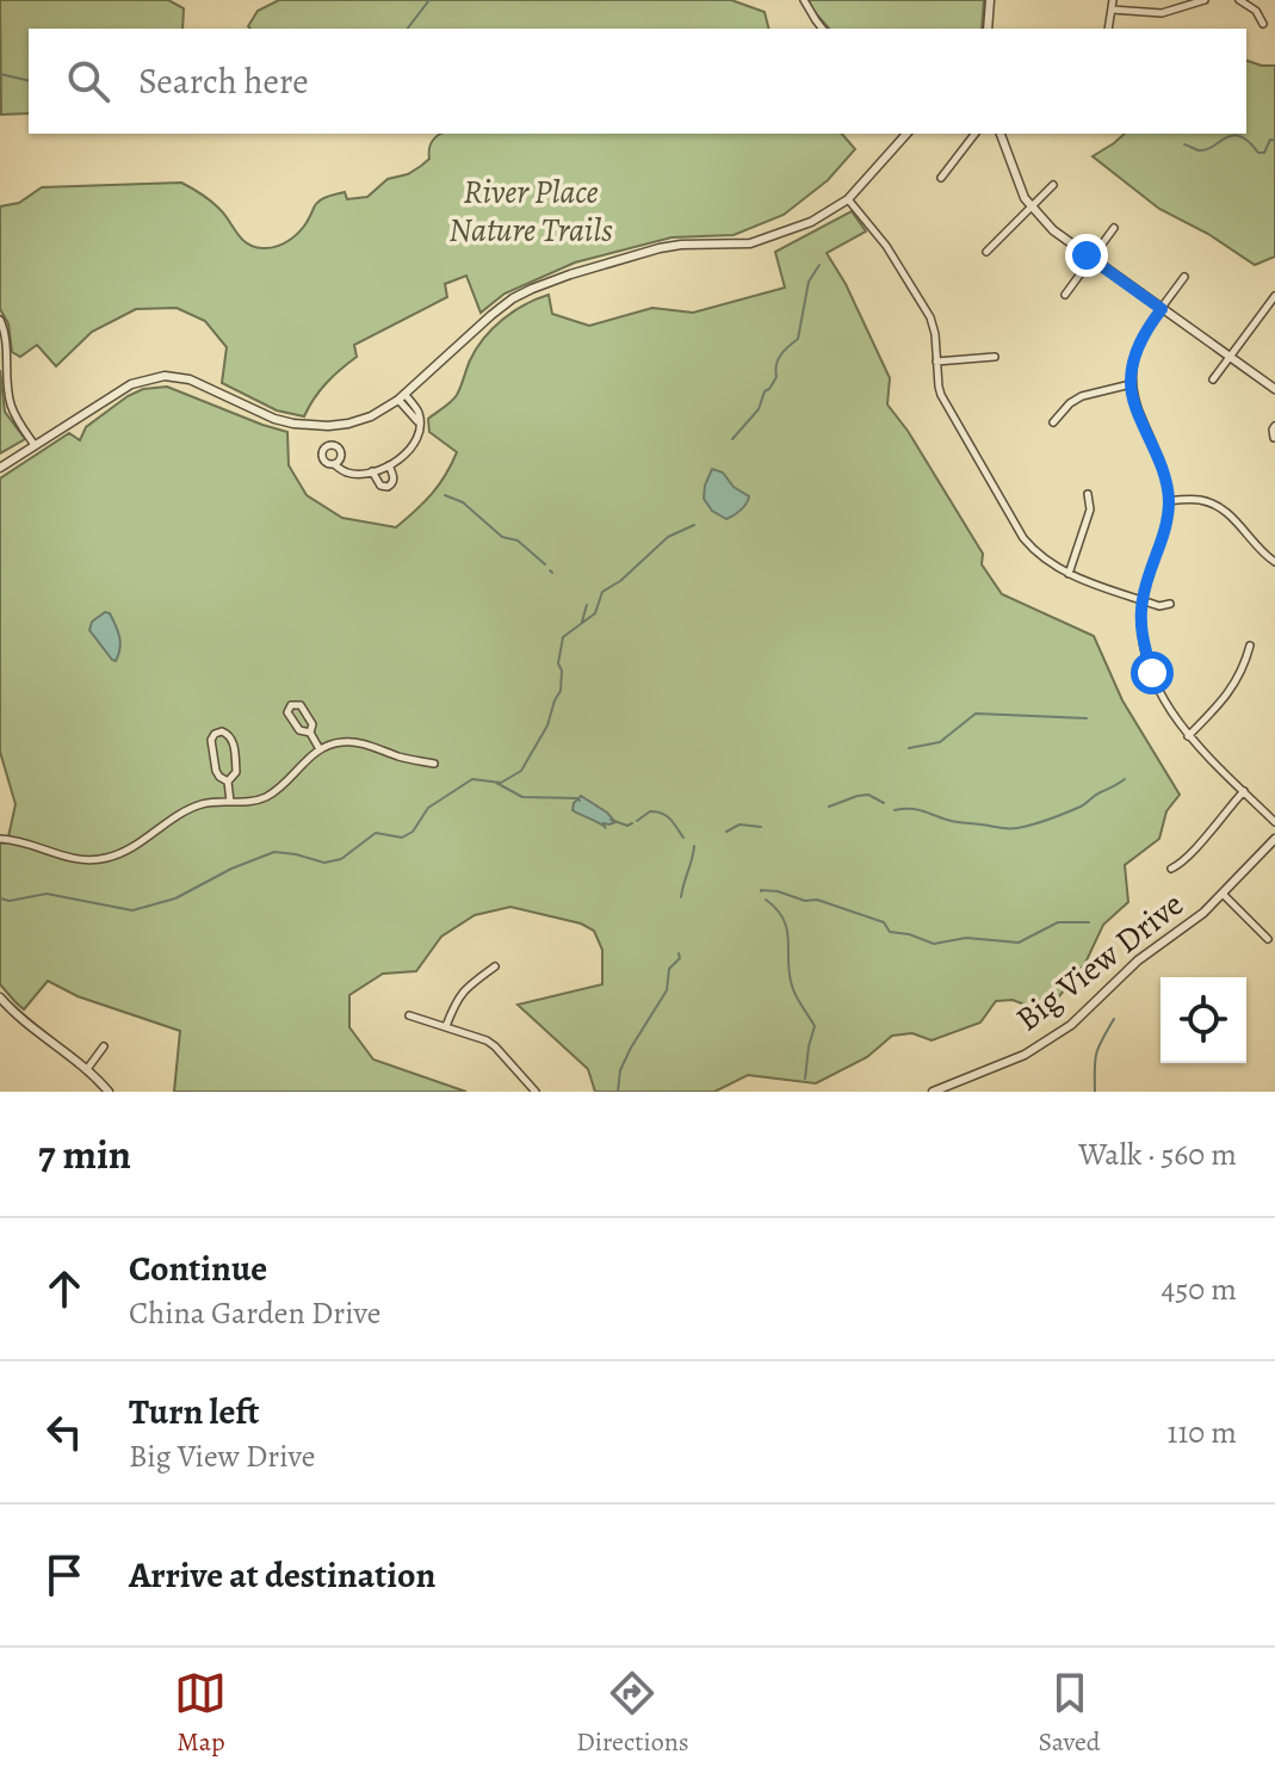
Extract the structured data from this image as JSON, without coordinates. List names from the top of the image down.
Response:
{
  "streets": {
    "street": ["Big View Drive"]
  },
  "parks": ["River Place Nature Trails"],
  "page": {
    "search": "Search here",
    "heading": ["7 min", "Walk · 560 m"],
    "list": [
      ["Continue", "China Garden Drive", "450 m"],
      ["Turn left", "Big View Drive", "110 m"],
      "Arrive at destination"
    ],
    "nav": ["Map", "Directions", "Saved"]
  }
}
